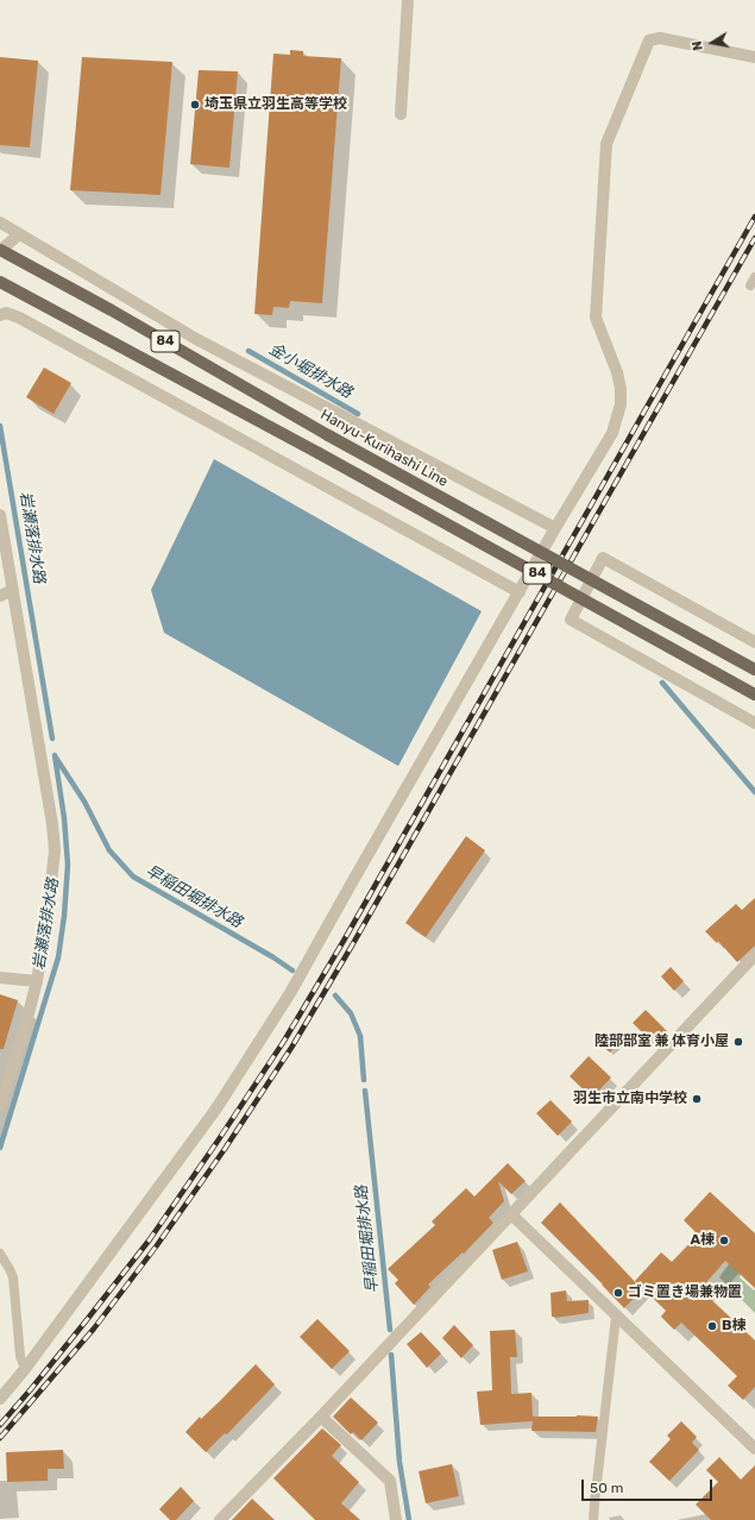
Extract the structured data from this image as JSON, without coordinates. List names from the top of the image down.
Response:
{
  "streets": {
    "main road": ["84", "Hanyu-Kurihashi Line"]
  },
  "water": ["金小堀排水路", "岩瀬落排水路", "早稲田堀排水路"],
  "places": [
    "埼玉県立羽生高等学校",
    "陸部部室 兼 体育小屋",
    "羽生市立南中学校",
    "A棟",
    "ゴミ置き場兼物置",
    "B棟"
  ],
  "scale_bar": "50 m",
  "north": "left"
}
